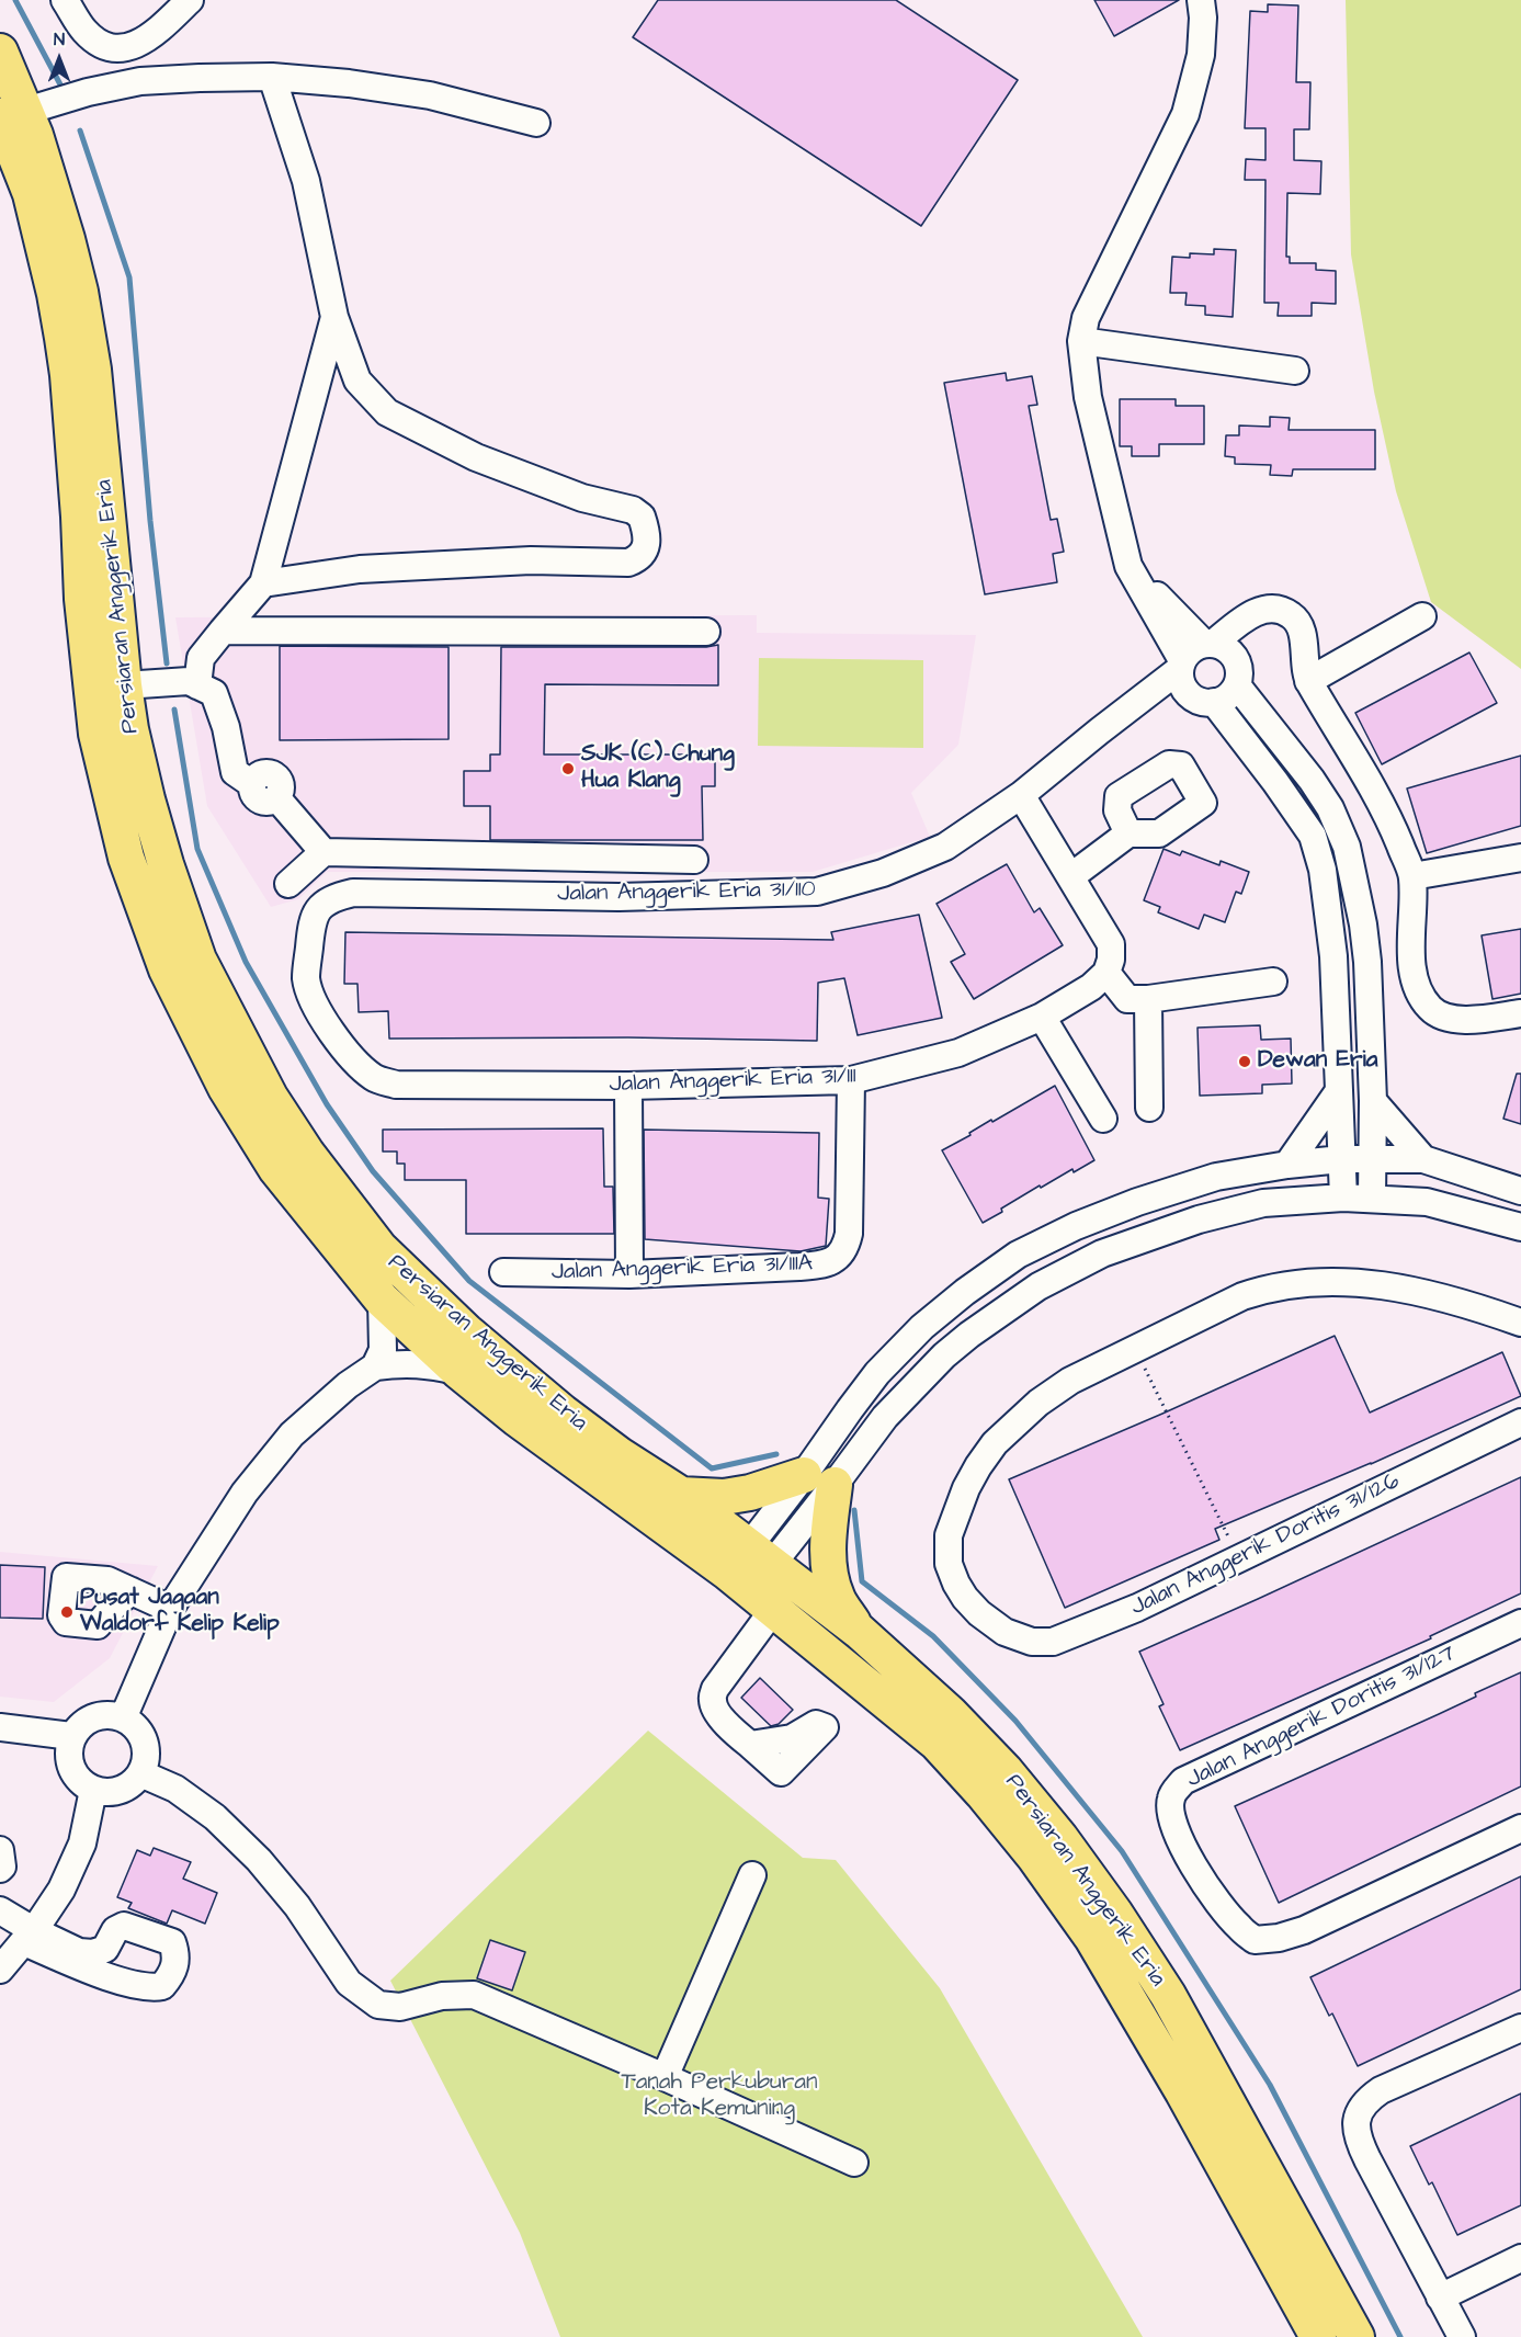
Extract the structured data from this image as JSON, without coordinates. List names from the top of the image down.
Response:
{
  "streets": {
    "main road": ["Persiaran Anggerik Eria"],
    "street": [
      "Jalan Anggerik Eria 31/110",
      "Jalan Anggerik Eria 31/111",
      "Jalan Anggerik Eria 31/111A",
      "Jalan Anggerik Doritis 31/126",
      "Jalan Anggerik Doritis 31/127"
    ]
  },
  "crossings": [
    ["Jalan Anggerik Eria 31/110", "Jalan Anggerik Eria 31/111"],
    ["Jalan Anggerik Eria 31/111", "Jalan Anggerik Eria 31/111A"]
  ],
  "parks": ["Tanah Perkuburan Kota Kemuning"],
  "places": ["SJK (C) Chung Hua Klang", "Dewan Eria", "Pusat Jagaan Waldorf Kelip Kelip"],
  "north": "top"
}
